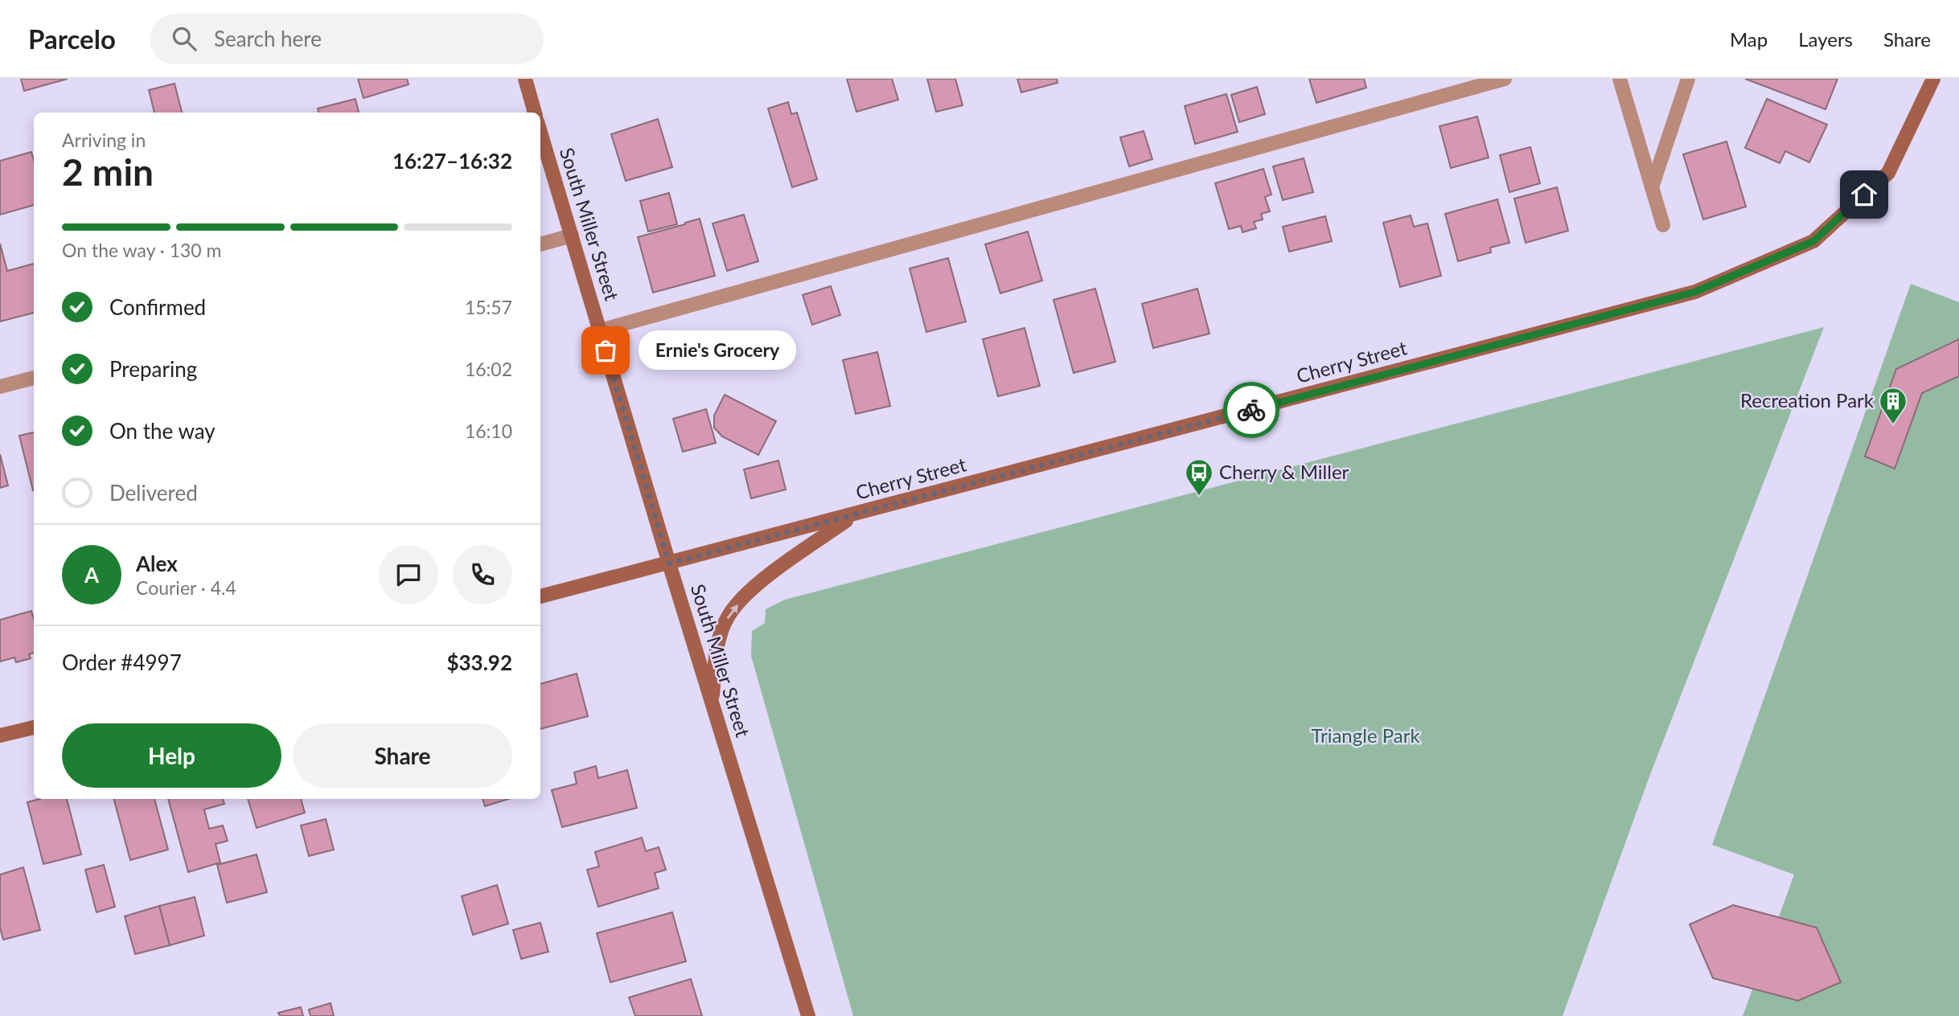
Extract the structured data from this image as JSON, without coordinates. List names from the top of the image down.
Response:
{
  "streets": {
    "main road": ["South Miller Street", "Cherry Street"]
  },
  "crossings": [
    ["South Miller Street", "Cherry Street"]
  ],
  "parks": ["Triangle Park"],
  "places": {
    "other": ["Ernie's Grocery"],
    "building": ["Recreation Park"],
    "bus stop": ["Cherry & Miller"]
  },
  "page": {
    "header": "Parcelo",
    "search": "Search here",
    "nav": ["Map", "Layers", "Share"],
    "heading": ["2 min", "Arriving in", "16:27–16:32"],
    "panel": [
      "Alex",
      "Courier · 4.4",
      "Order #4997",
      "$33.92"
    ],
    "bar": "On the way · 130 m",
    "list": [
      ["Confirmed", "15:57"],
      ["Preparing", "16:02"],
      ["On the way", "16:10"],
      "Delivered"
    ],
    "bubble": "Ernie's Grocery",
    "round": "A",
    "buttons": ["Help", "Share"]
  }
}
